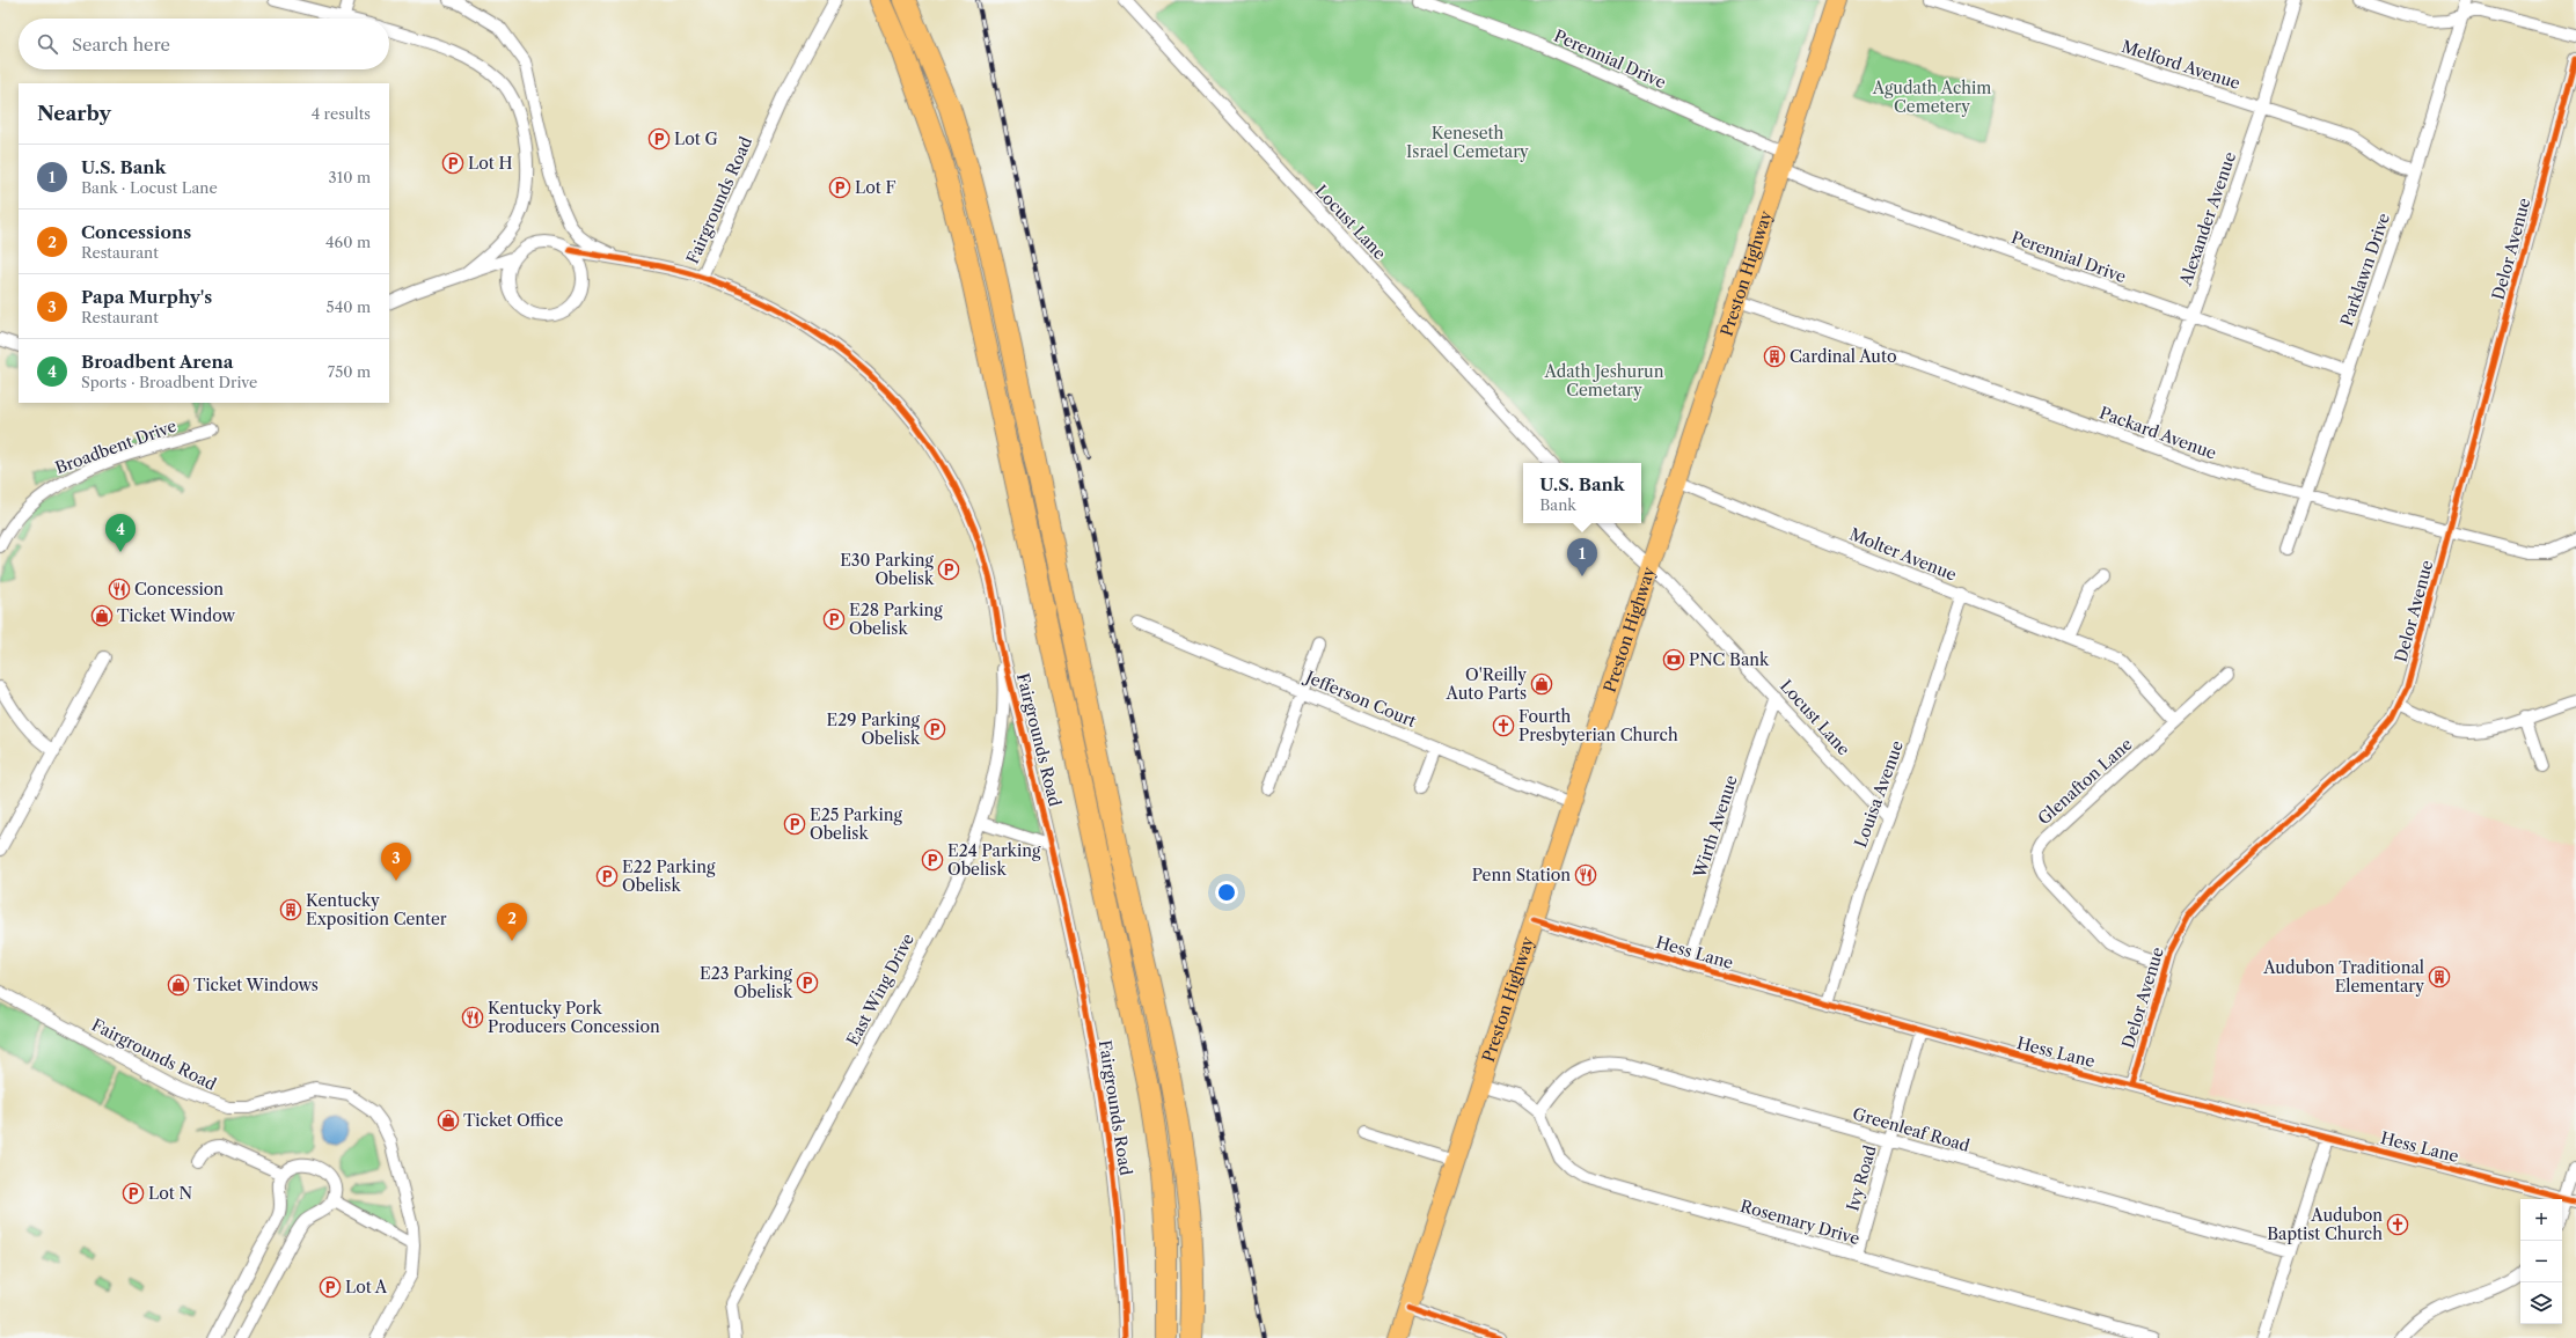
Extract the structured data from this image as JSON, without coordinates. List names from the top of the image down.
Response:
{
  "streets": {
    "main road": ["Preston Highway"],
    "street": [
      "Perennial Drive",
      "Melford Avenue",
      "Fairgrounds Road",
      "Alexander Avenue",
      "Locust Lane",
      "Delor Avenue",
      "Parklawn Drive",
      "Packard Avenue",
      "Broadbent Drive",
      "Molter Avenue",
      "Jefferson Court",
      "Glenafton Lane",
      "Louisa Avenue",
      "Wirth Avenue",
      "Hess Lane",
      "East Wing Drive",
      "Greenleaf Road",
      "Ivy Road",
      "Rosemary Drive"
    ]
  },
  "crossings": [
    ["Perennial Drive", "Alexander Avenue"],
    ["Perennial Drive", "Parklawn Drive"],
    ["Perennial Drive", "Preston Highway"],
    ["Melford Avenue", "Alexander Avenue"],
    ["Melford Avenue", "Parklawn Drive"],
    ["Fairgrounds Road", "East Wing Drive"],
    ["Alexander Avenue", "Packard Avenue"],
    ["Locust Lane", "Preston Highway"],
    ["Locust Lane", "Louisa Avenue"],
    ["Locust Lane", "Wirth Avenue"],
    ["Delor Avenue", "Packard Avenue"],
    ["Delor Avenue", "Glenafton Lane"],
    ["Delor Avenue", "Hess Lane"],
    ["Parklawn Drive", "Packard Avenue"],
    ["Preston Highway", "Packard Avenue"],
    ["Preston Highway", "Molter Avenue"],
    ["Preston Highway", "Jefferson Court"],
    ["Preston Highway", "Hess Lane"],
    ["Preston Highway", "Rosemary Drive"],
    ["Molter Avenue", "Glenafton Lane"],
    ["Molter Avenue", "Louisa Avenue"],
    ["Louisa Avenue", "Hess Lane"],
    ["Wirth Avenue", "Hess Lane"],
    ["Hess Lane", "Ivy Road"],
    ["Greenleaf Road", "Ivy Road"],
    ["Greenleaf Road", "Rosemary Drive"],
    ["Ivy Road", "Rosemary Drive"]
  ],
  "parks": ["Agudath Achim Cemetery", "Keneseth Israel Cemetary", "Adath Jeshurun Cemetary"],
  "places": {
    "parking": [
      "Lot G",
      "Lot H",
      "Lot F",
      "E30 Parking Obelisk",
      "E28 Parking Obelisk",
      "E29 Parking Obelisk",
      "E25 Parking Obelisk",
      "E24 Parking Obelisk",
      "E22 Parking Obelisk",
      "E23 Parking Obelisk",
      "Lot N",
      "Lot A"
    ],
    "building": ["Cardinal Auto", "Kentucky Exposition Center", "Audubon Traditional Elementary"],
    "restaurant": ["Concession", "Penn Station", "Kentucky Pork Producers Concession"],
    "shop": [
      "Ticket Window",
      "O'Reilly Auto Parts",
      "Ticket Windows",
      "Ticket Office"
    ],
    "bank": ["PNC Bank"],
    "church": ["Fourth Presbyterian Church", "Audubon Baptist Church"]
  },
  "page": {
    "search": "Search here",
    "heading": ["Nearby", "4 results"],
    "list": [
      {
        "mark": "1",
        "name": "U.S. Bank",
        "note": "Bank · Locust Lane",
        "value": "310 m"
      },
      {
        "mark": "2",
        "name": "Concessions",
        "note": "Restaurant",
        "value": "460 m"
      },
      {
        "mark": "3",
        "name": "Papa Murphy's",
        "note": "Restaurant",
        "value": "540 m"
      },
      {
        "mark": "4",
        "name": "Broadbent Arena",
        "note": "Sports · Broadbent Drive",
        "value": "750 m"
      }
    ],
    "popup": ["U.S. Bank", "Bank"],
    "pins": [
      "4",
      "1",
      "3",
      "2"
    ],
    "map_buttons": ["+", "−"]
  }
}
